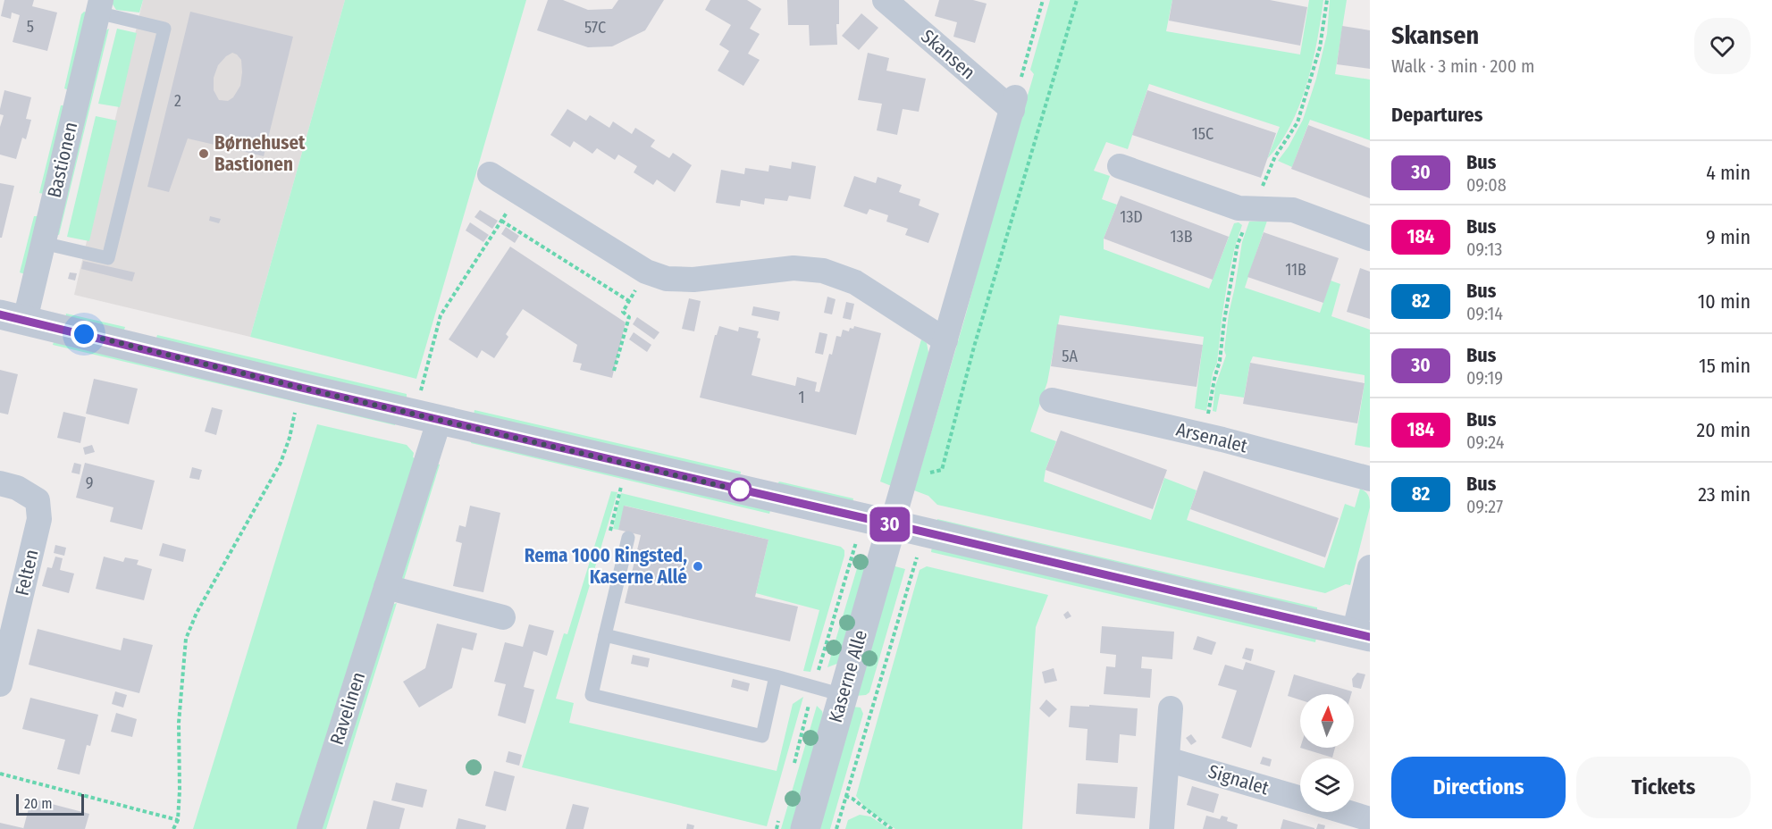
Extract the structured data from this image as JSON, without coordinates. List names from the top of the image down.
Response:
{
  "streets": {
    "street": [
      "Skansen",
      "Bastionen",
      "Arsenalet",
      "Felten",
      "Kaserne Alle",
      "Ravelinen",
      "Signalet"
    ]
  },
  "places": ["Børnehuset Bastionen", "Rema 1000 Ringsted, Kaserne Allé"],
  "lines": ["bus line 30"],
  "house_numbers": [
    "5",
    "57C",
    "2",
    "15C",
    "13D",
    "13B",
    "11B",
    "5A",
    "1",
    "9"
  ],
  "scale_bar": "20 m",
  "north": "top",
  "page": {
    "on_map": "30",
    "heading": [
      ["Skansen", "Walk · 3 min · 200 m"],
      "Departures"
    ],
    "list": [
      {
        "mark": "30",
        "name": "Bus",
        "note": "09:08",
        "value": "4 min"
      },
      {
        "mark": "184",
        "name": "Bus",
        "note": "09:13",
        "value": "9 min"
      },
      {
        "mark": "82",
        "name": "Bus",
        "note": "09:14",
        "value": "10 min"
      },
      {
        "mark": "30",
        "name": "Bus",
        "note": "09:19",
        "value": "15 min"
      },
      {
        "mark": "184",
        "name": "Bus",
        "note": "09:24",
        "value": "20 min"
      },
      {
        "mark": "82",
        "name": "Bus",
        "note": "09:27",
        "value": "23 min"
      }
    ],
    "buttons": ["Directions", "Tickets"],
    "scale": "20 m"
  }
}
